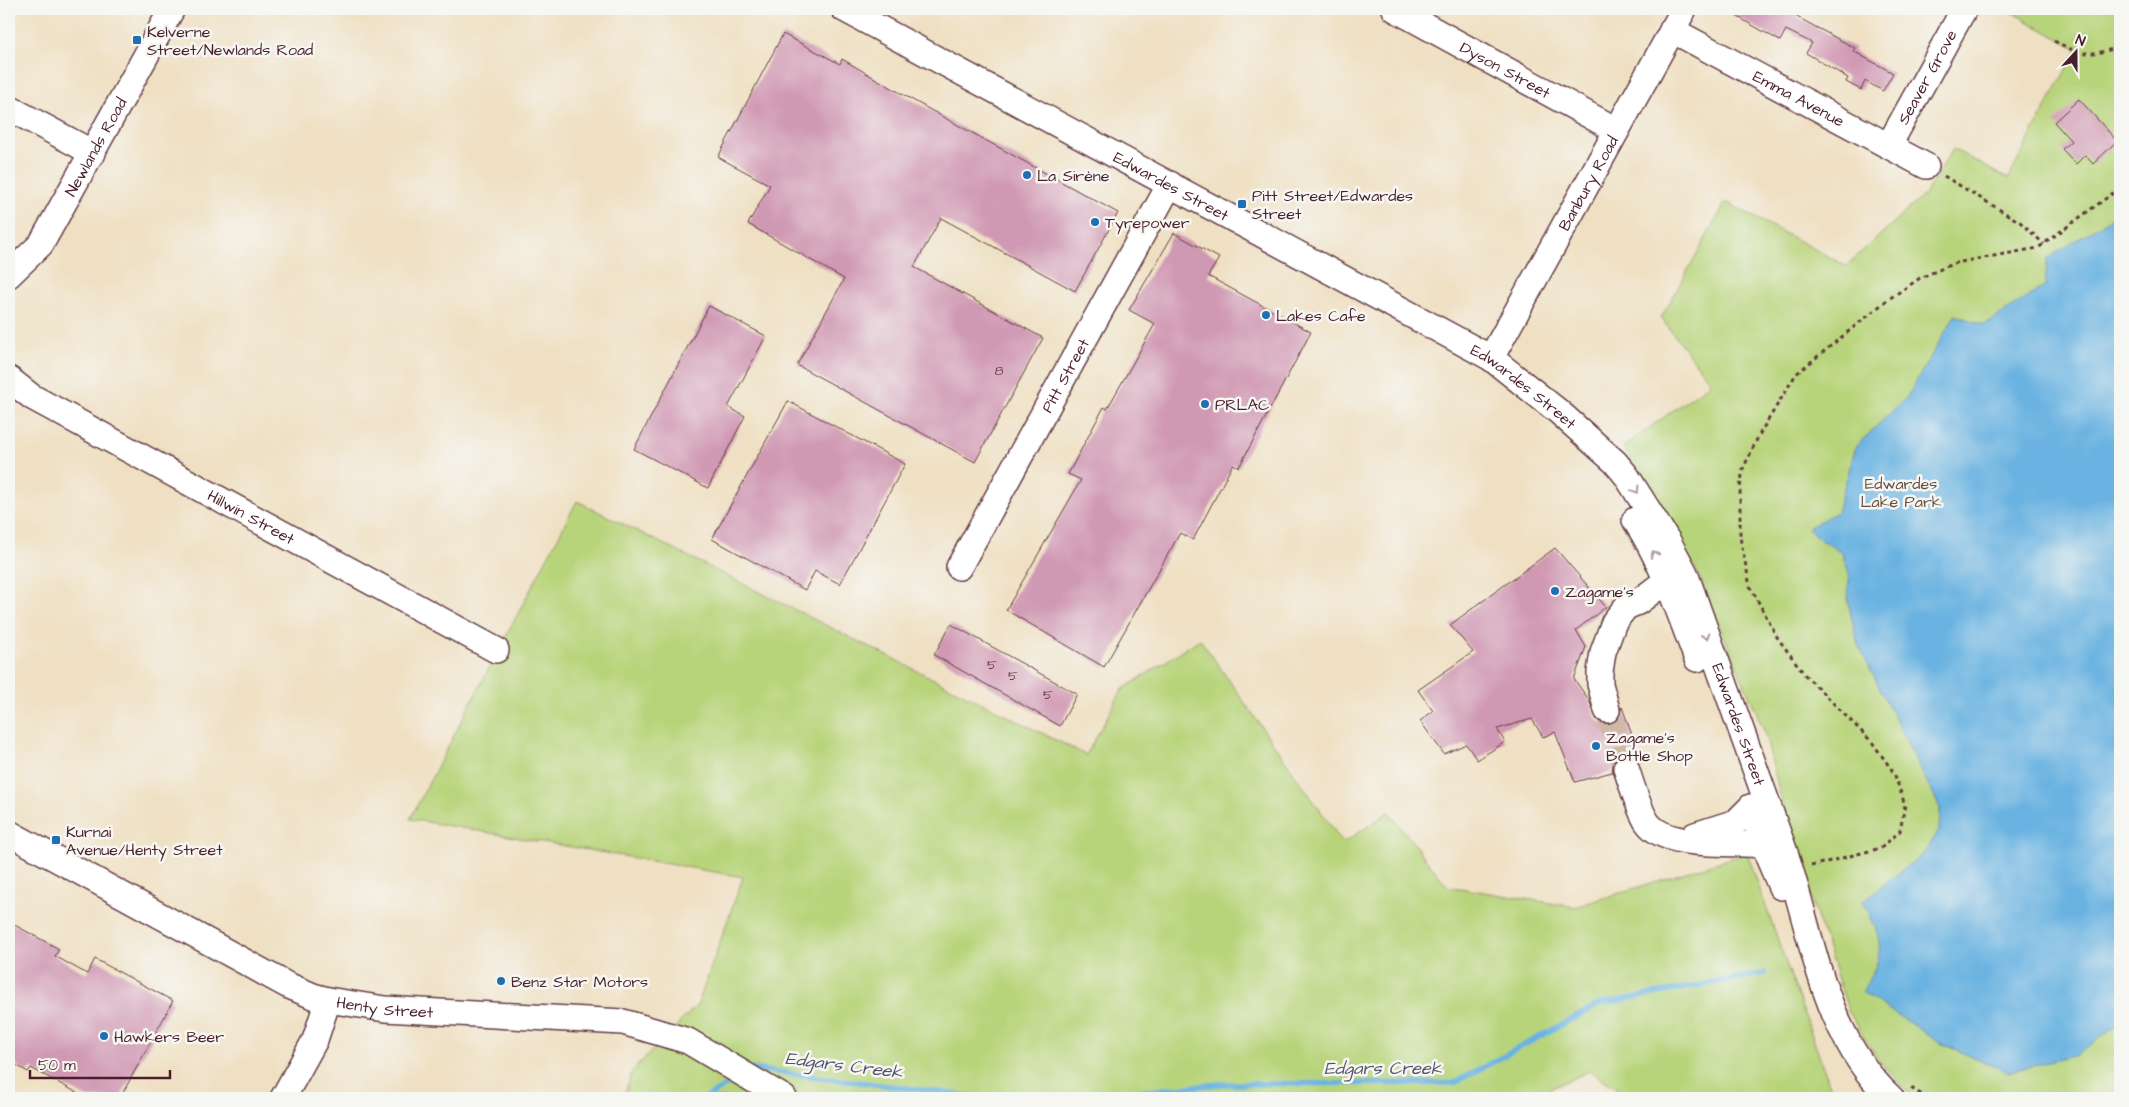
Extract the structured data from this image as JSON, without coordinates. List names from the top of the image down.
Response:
{
  "streets": {
    "street": [
      "Dyson Street",
      "Seaver Grove",
      "Emma Avenue",
      "Newlands Road",
      "Banbury Road",
      "Edwardes Street",
      "Pitt Street",
      "Hillwin Street",
      "Henty Street"
    ]
  },
  "crossings": [
    ["Dyson Street", "Banbury Road"],
    ["Seaver Grove", "Emma Avenue"],
    ["Emma Avenue", "Banbury Road"],
    ["Banbury Road", "Edwardes Street"],
    ["Edwardes Street", "Pitt Street"]
  ],
  "water": ["Edgars Creek"],
  "parks": ["Edwardes Lake Park"],
  "places": {
    "transit": ["Kelverne Street/Newlands Road", "Pitt Street/Edwardes Street", "Kurnai Avenue/Henty Street"],
    "other": [
      "La Sirène",
      "Tyrepower",
      "Lakes Cafe",
      "PRLAC",
      "Zagame's",
      "Zagame's Bottle Shop",
      "Benz Star Motors",
      "Hawkers Beer"
    ]
  },
  "house_numbers": [
    "8",
    "5",
    "5",
    "5"
  ],
  "scale_bar": "50 m",
  "north": "top"
}
